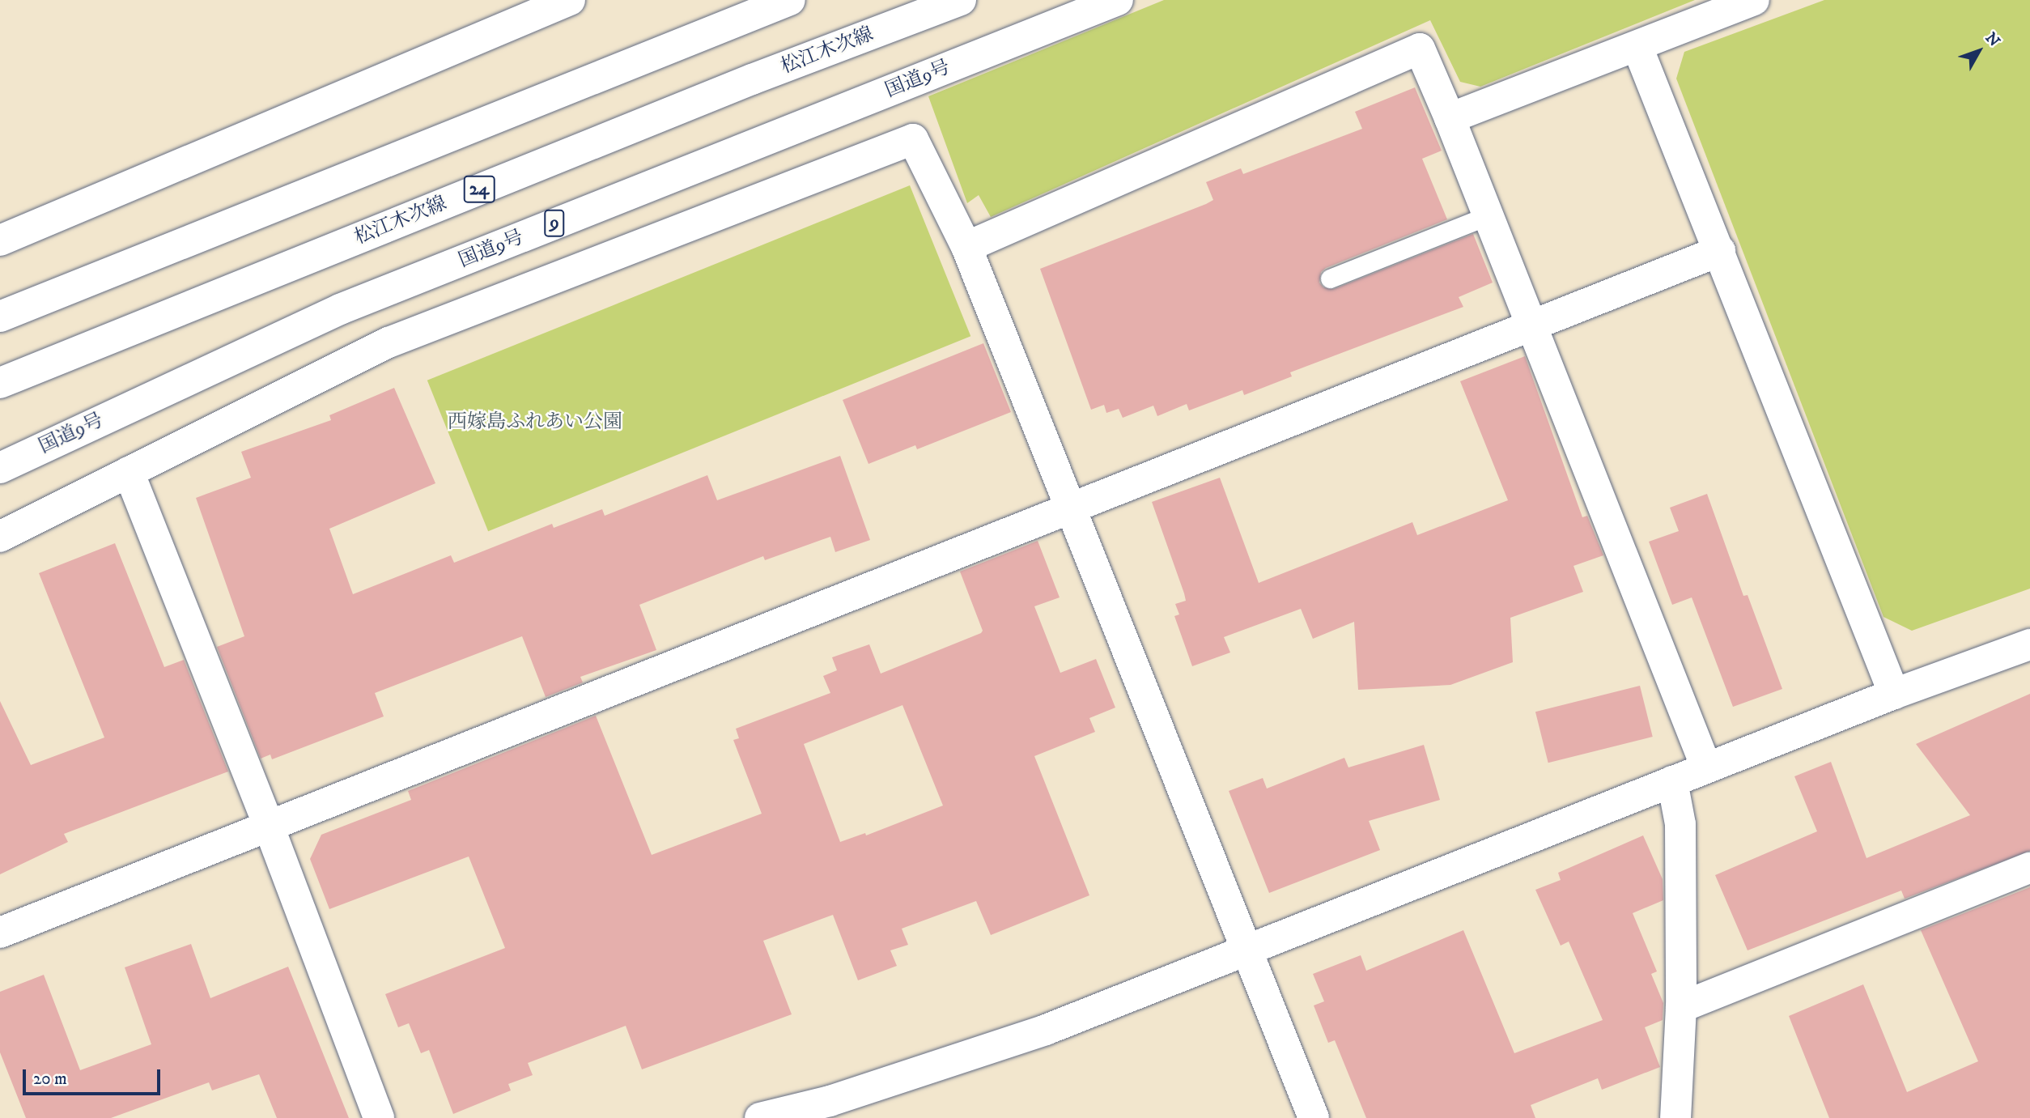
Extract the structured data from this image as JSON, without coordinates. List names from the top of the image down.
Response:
{
  "streets": {
    "main road": [
      "松江木次線",
      "国道9号",
      "24",
      "9"
    ]
  },
  "parks": ["西嫁島ふれあい公園"],
  "scale_bar": "20 m",
  "north": "top right"
}
